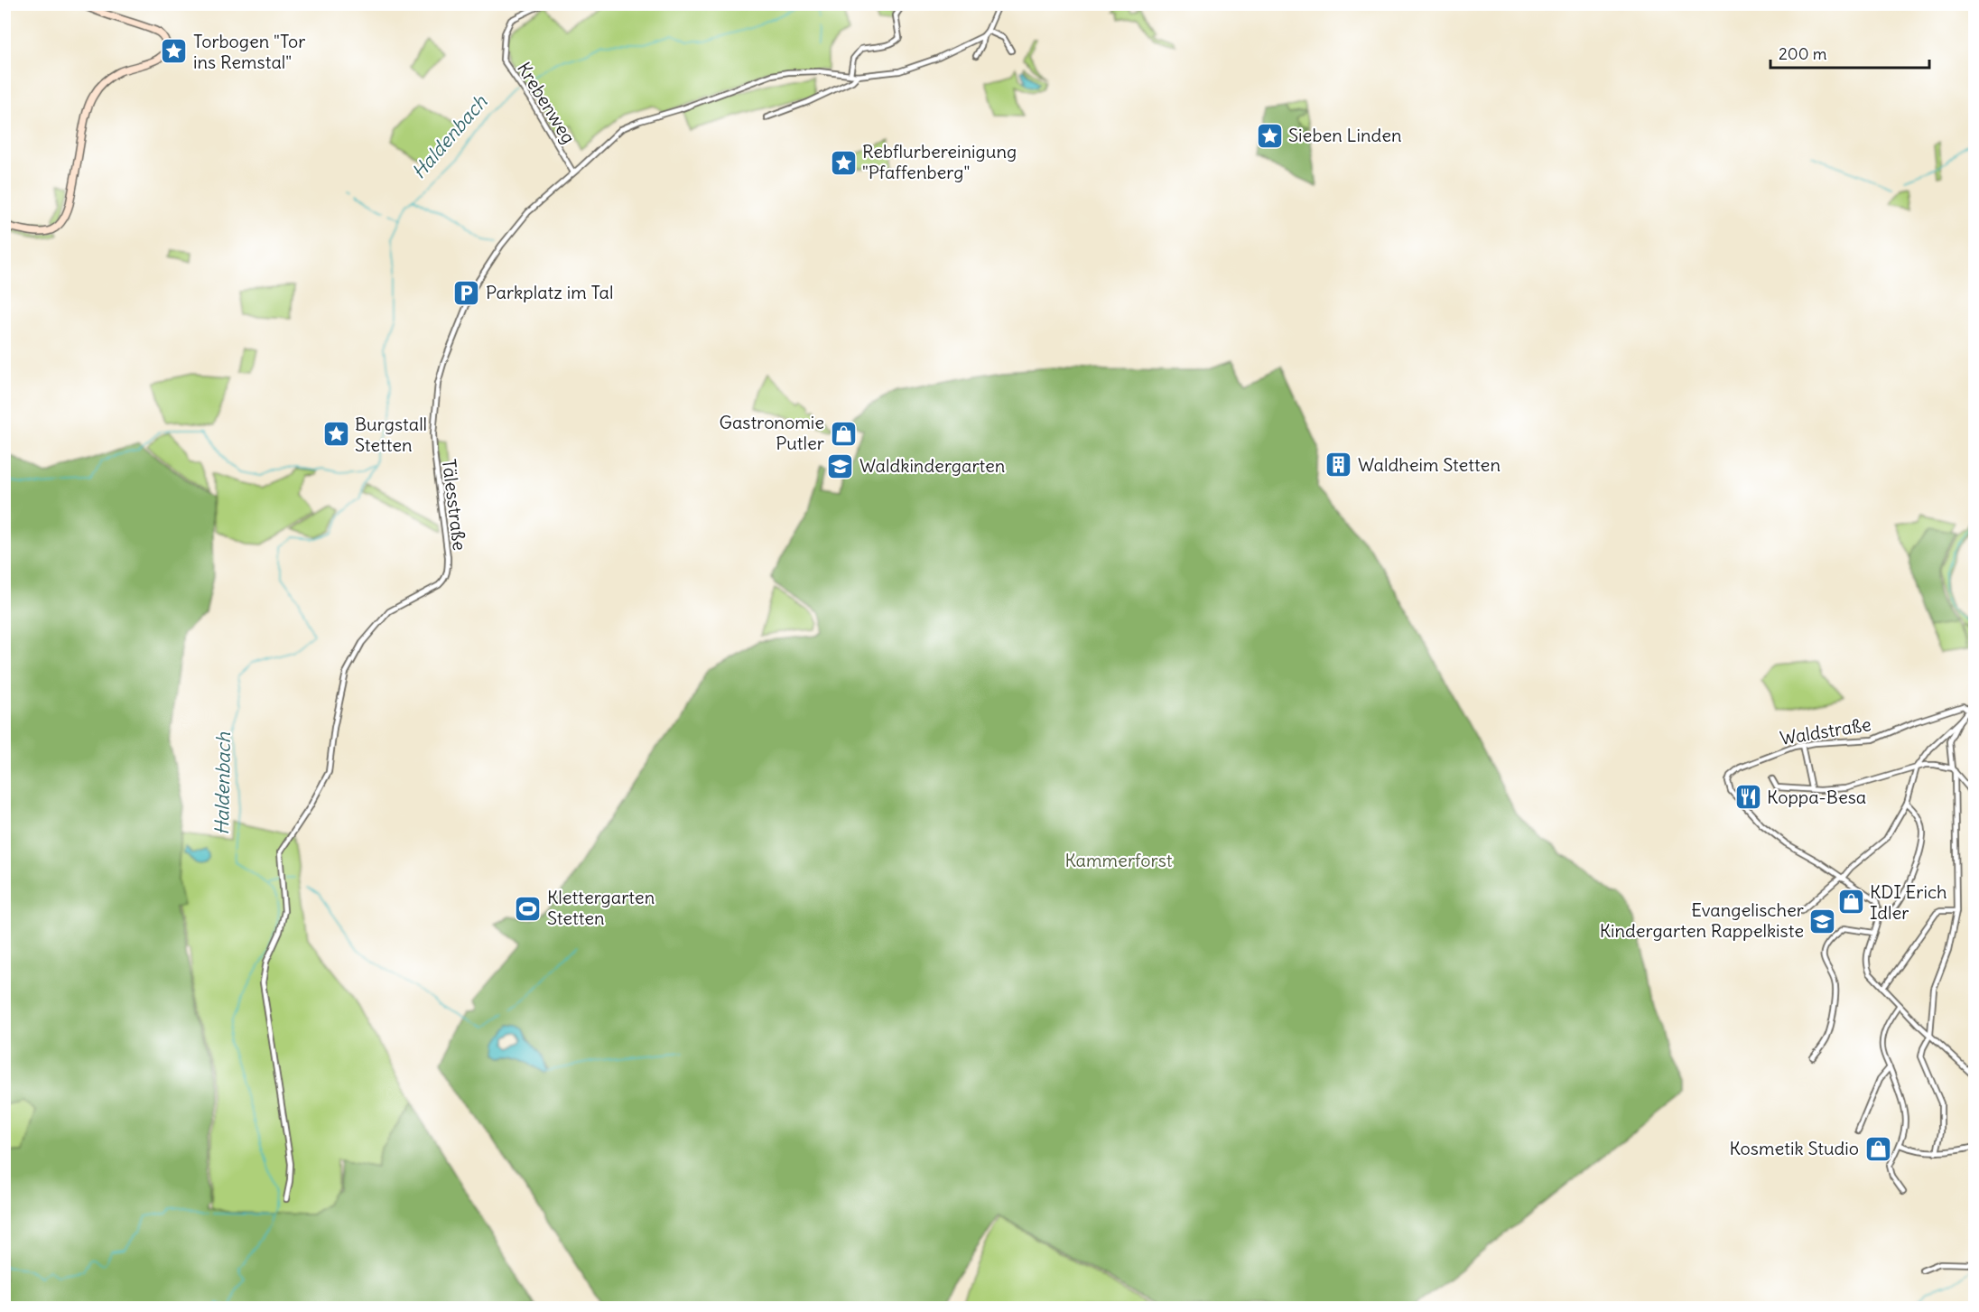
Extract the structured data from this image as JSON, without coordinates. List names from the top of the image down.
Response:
{
  "streets": {
    "street": ["Krebenweg", "Tälesstraße", "Waldstraße"]
  },
  "crossings": [
    ["Krebenweg", "Tälesstraße"]
  ],
  "water": ["Haldenbach"],
  "parks": ["Kammerforst"],
  "places": {
    "place": [
      "Torbogen \"Tor ins Remstal\"",
      "Sieben Linden",
      "Rebflurbereinigung \"Pfaffenberg\"",
      "Burgstall Stetten"
    ],
    "parking": ["Parkplatz im Tal"],
    "shop": ["Gastronomie Putler", "KDI Erich Idler", "Kosmetik Studio"],
    "building": ["Waldheim Stetten"],
    "school or university": ["Waldkindergarten", "Evangelischer Kindergarten Rappelkiste"],
    "restaurant": ["Koppa-Besa"],
    "sports": ["Klettergarten Stetten"]
  },
  "scale_bar": "200 m"
}
